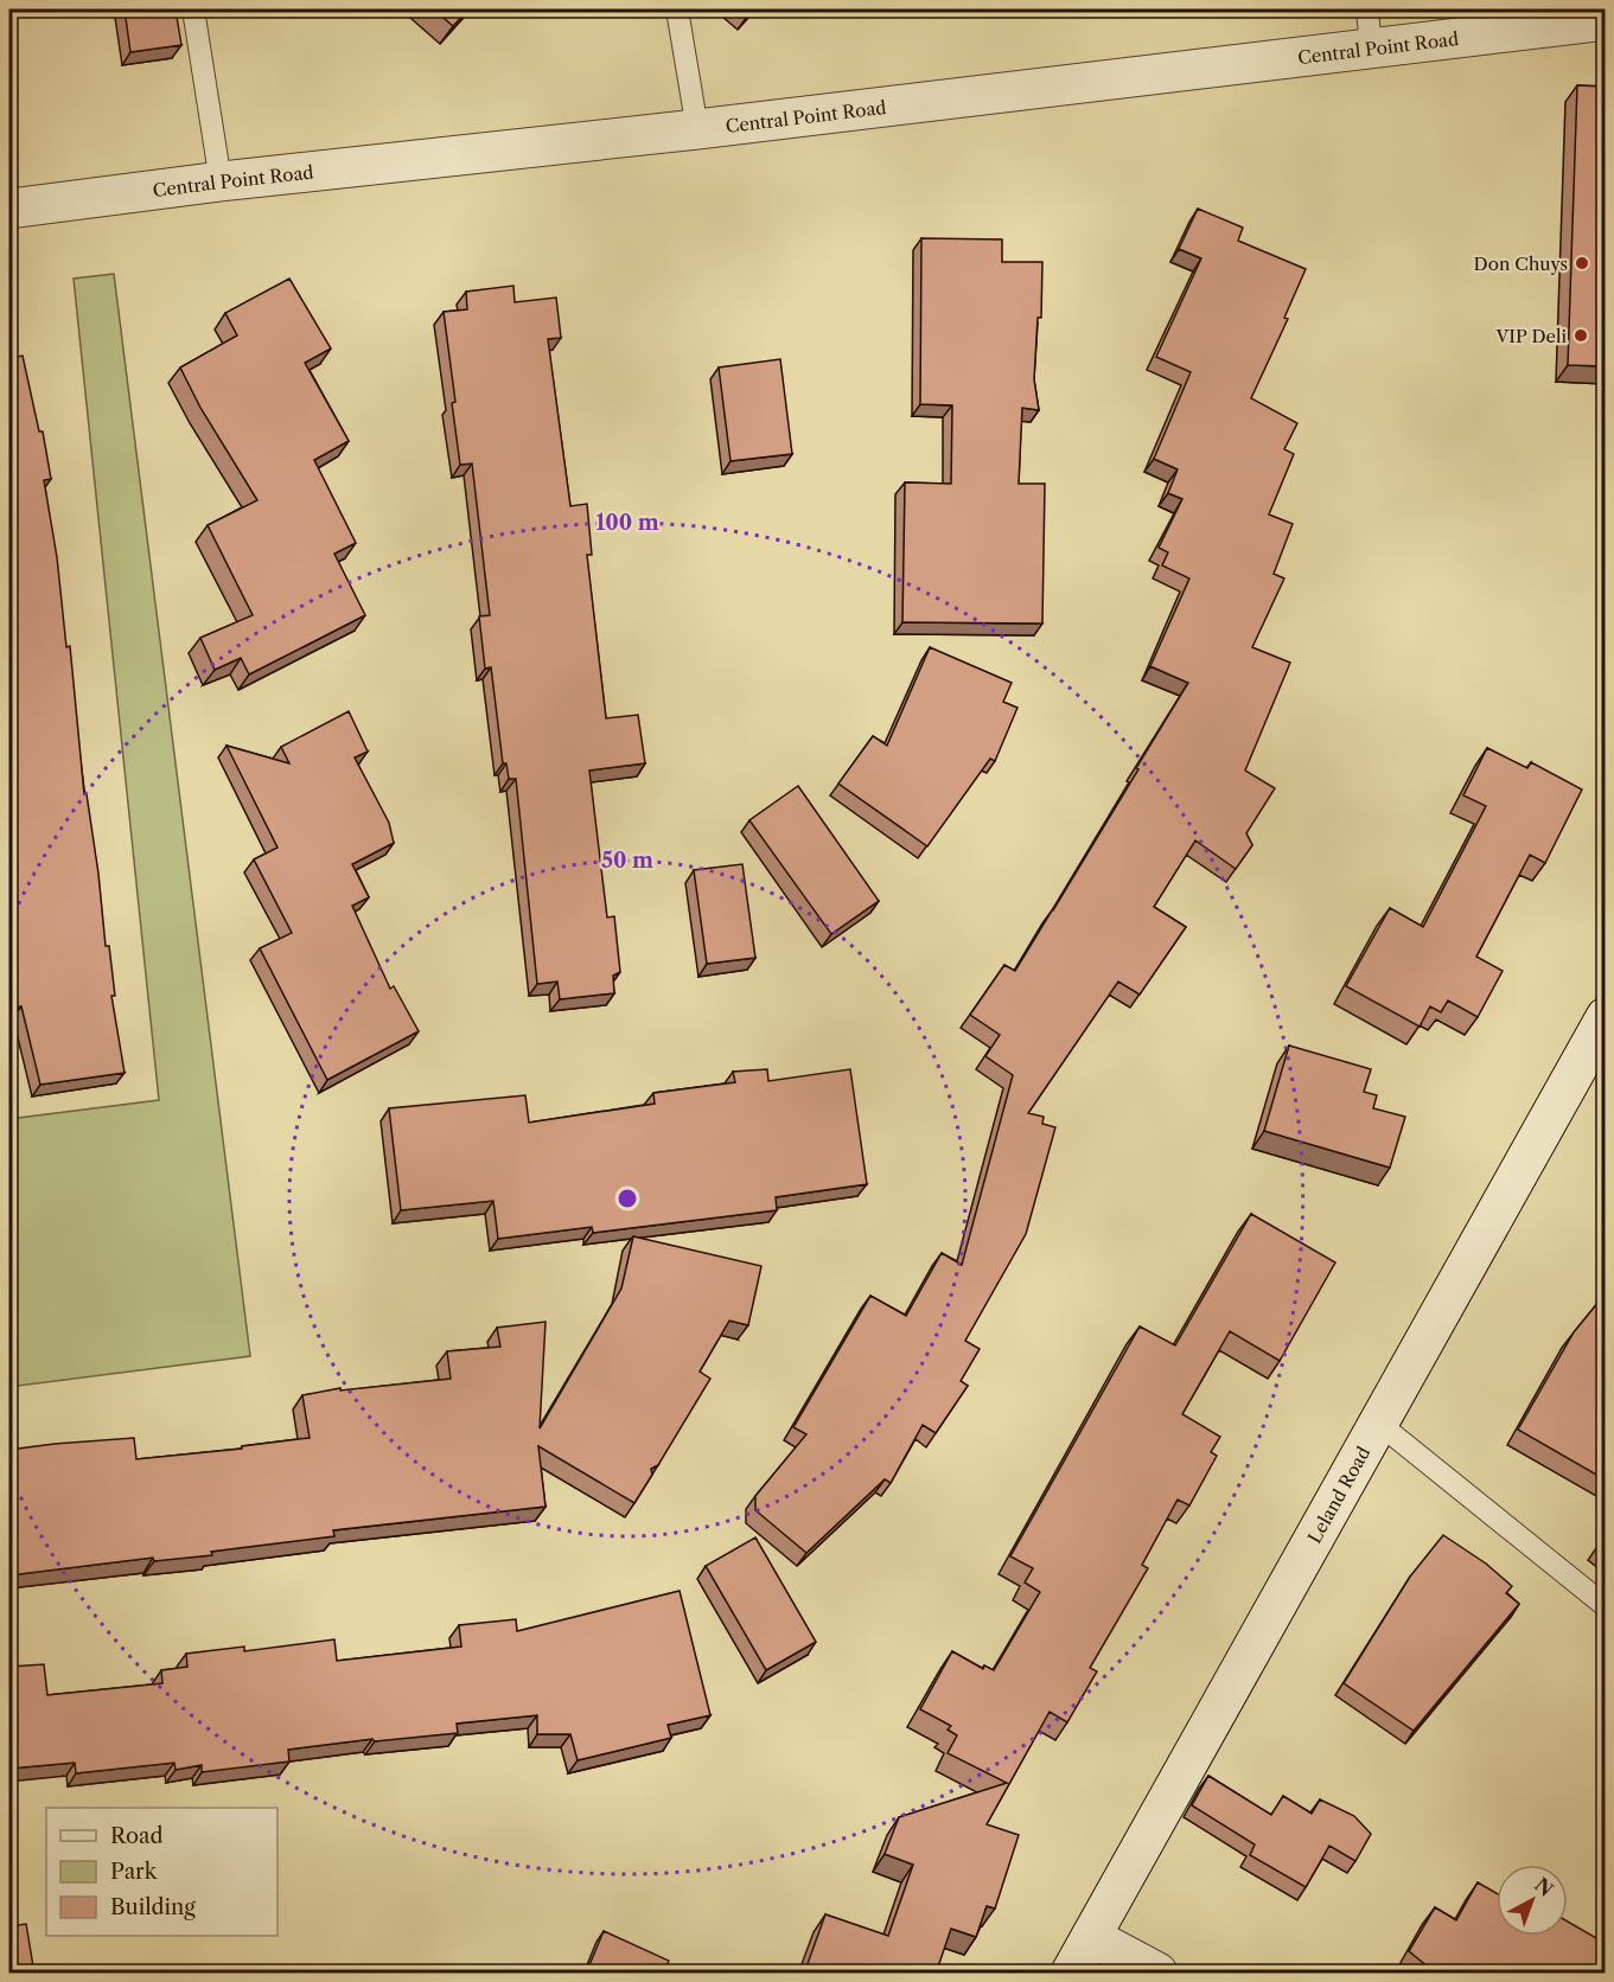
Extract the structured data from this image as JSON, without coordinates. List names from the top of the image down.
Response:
{
  "streets": {
    "street": ["Central Point Road", "Leland Road"]
  },
  "places": ["Don Chuys", "VIP Deli"],
  "legend": ["Road", "Park", "Building"],
  "north": "top right",
  "rings": ["100 m", "50 m"]
}
